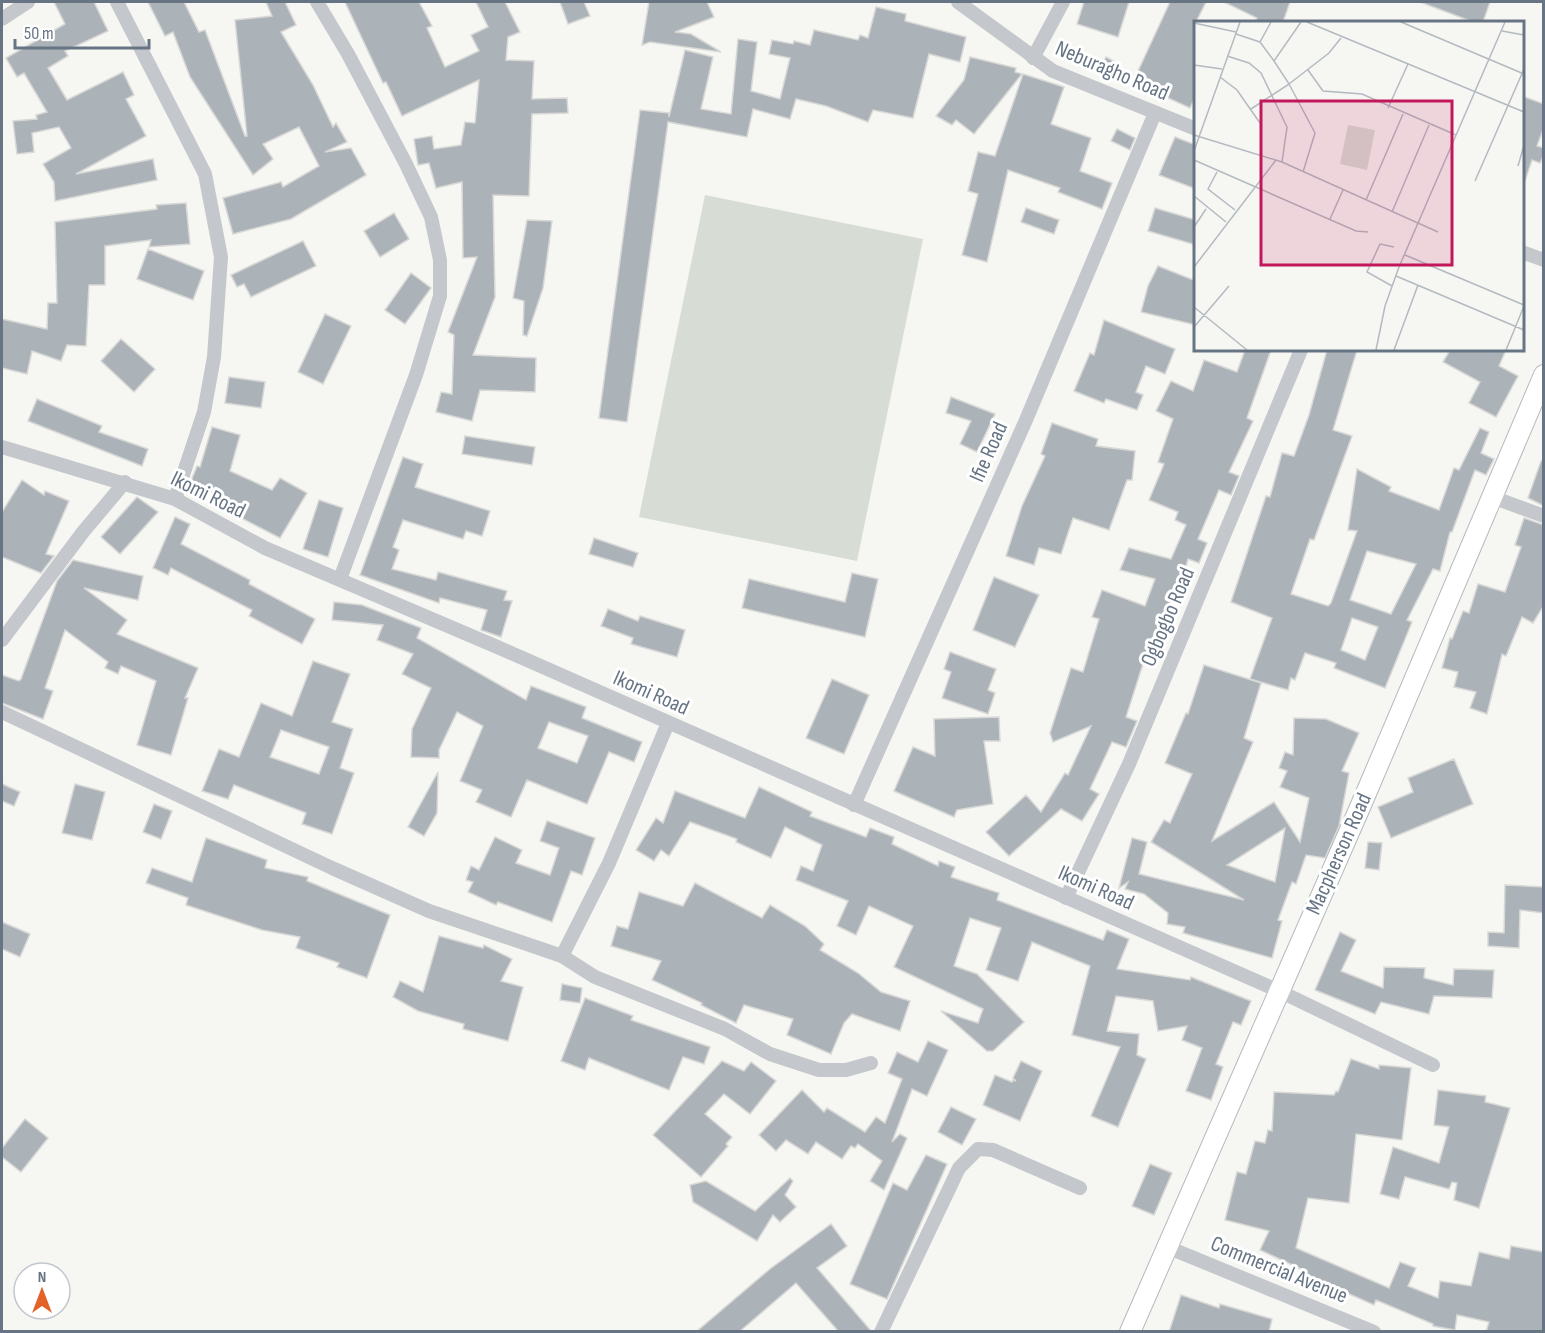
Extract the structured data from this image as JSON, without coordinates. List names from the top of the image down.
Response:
{
  "streets": {
    "street": [
      "Neburagho Road",
      "Ifie Road",
      "Ikomi Road",
      "Ogbogbo Road",
      "Macpherson Road",
      "Commercial Avenue"
    ]
  },
  "crossings": [
    ["Neburagho Road", "Ifie Road"],
    ["Ifie Road", "Ikomi Road"],
    ["Ikomi Road", "Ogbogbo Road"],
    ["Ikomi Road", "Macpherson Road"],
    ["Macpherson Road", "Commercial Avenue"]
  ],
  "scale_bar": "50 m",
  "north": "top"
}
